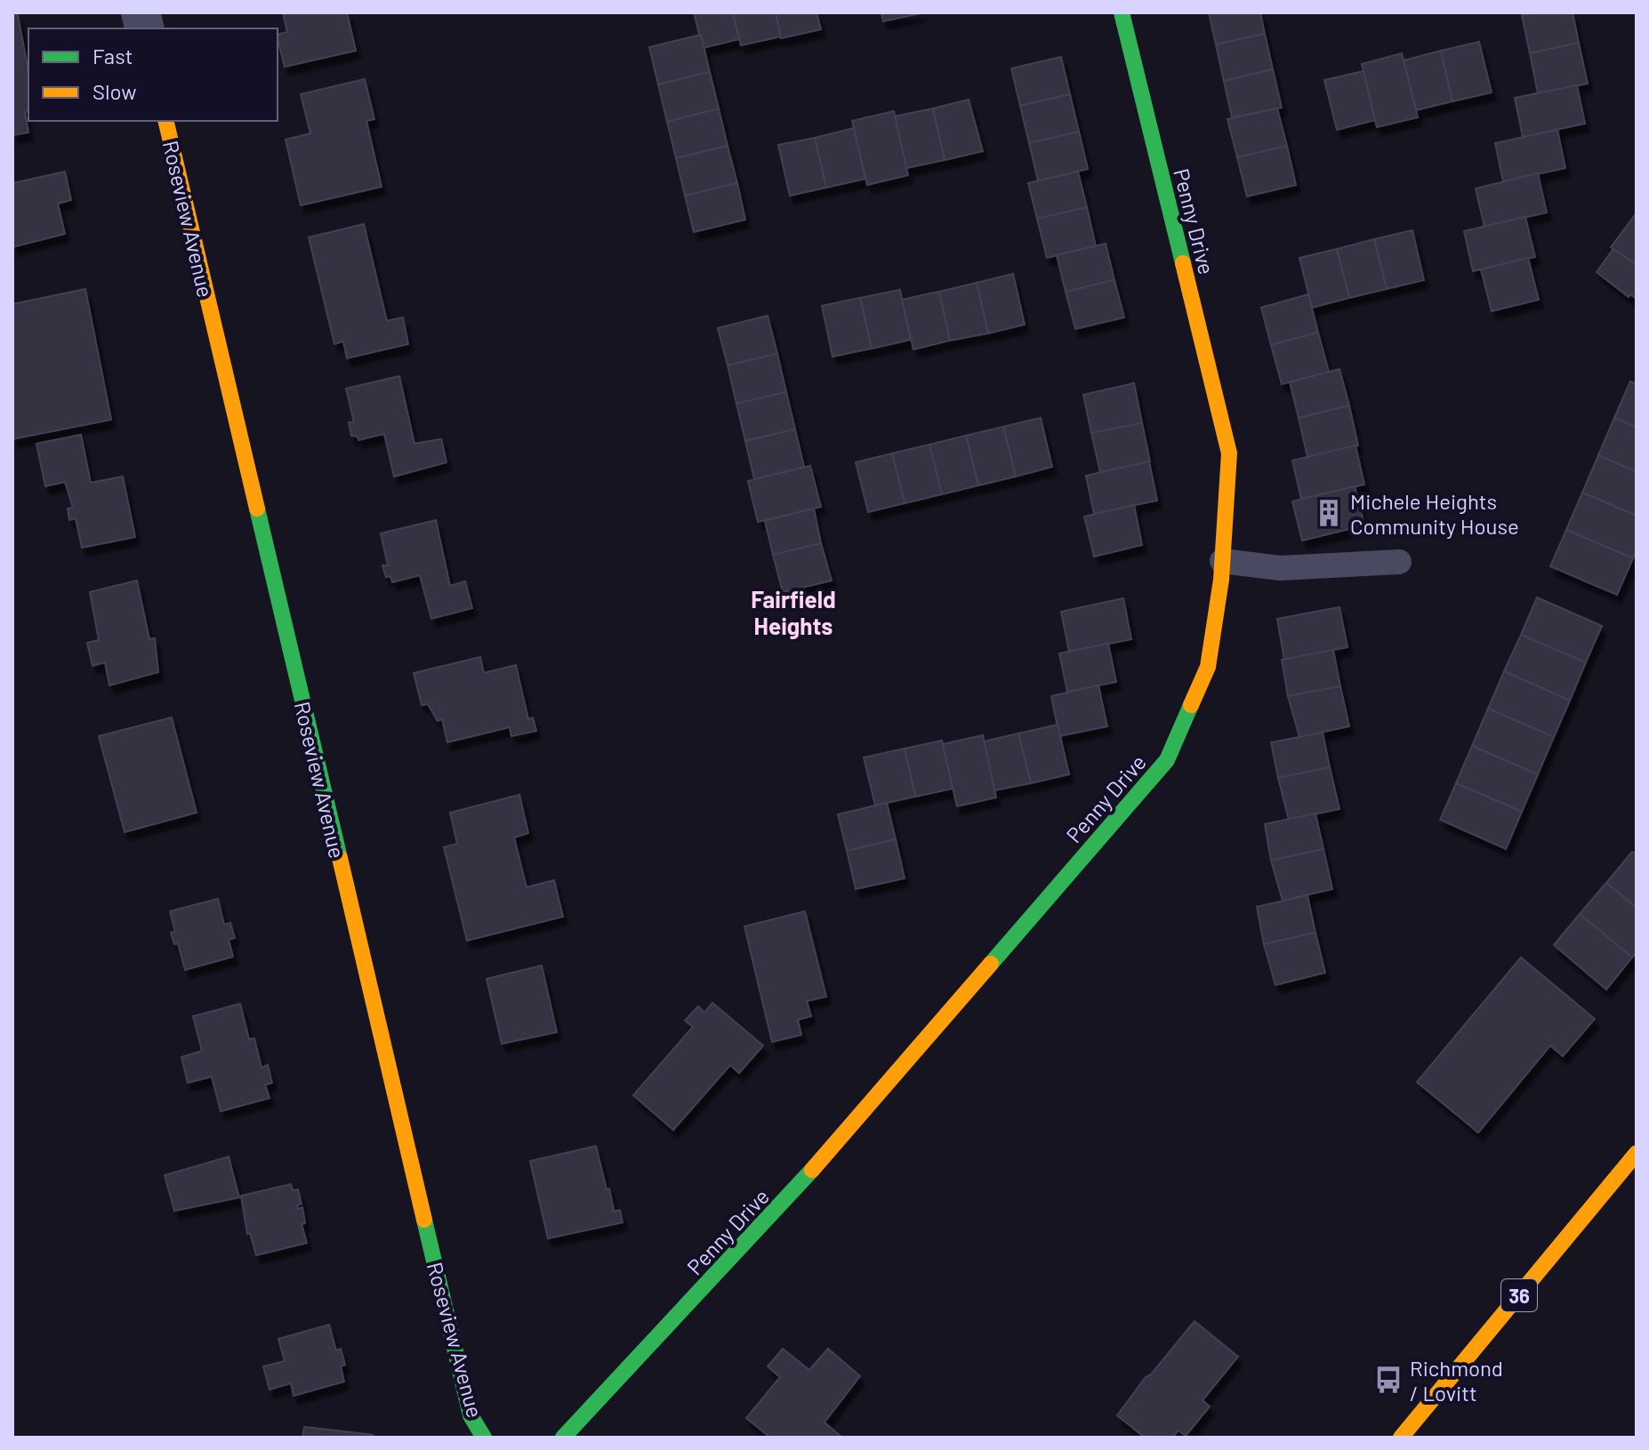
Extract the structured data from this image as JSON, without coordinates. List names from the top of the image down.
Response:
{
  "streets": {
    "street": ["Roseview Avenue", "Penny Drive", "36"]
  },
  "districts": ["Fairfield Heights"],
  "places": {
    "building": ["Michele Heights Community House"],
    "bus stop": ["Richmond / Lovitt"]
  },
  "legend": ["Fast", "Slow"]
}
